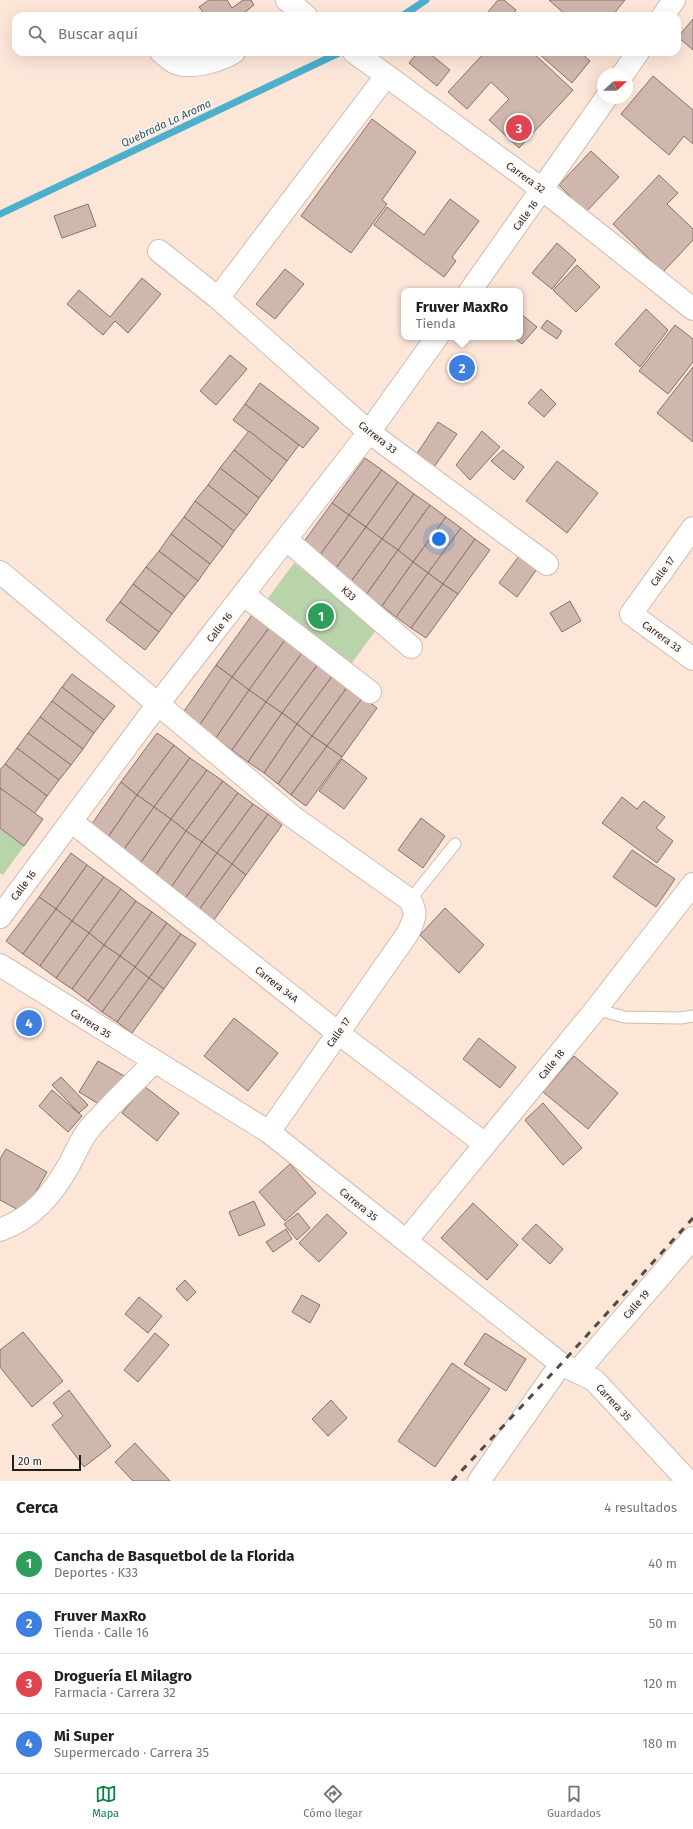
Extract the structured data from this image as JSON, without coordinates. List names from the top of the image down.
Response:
{
  "streets": {
    "street": [
      "Carrera 32",
      "Calle 16",
      "Carrera 33",
      "Calle 17",
      "K33",
      "Carrera 34A",
      "Carrera 35",
      "Calle 18",
      "Calle 19"
    ]
  },
  "crossings": [
    ["Carrera 32", "Calle 16"],
    ["Calle 16", "Carrera 33"],
    ["Calle 16", "K33"],
    ["Calle 16", "Carrera 34A"],
    ["Carrera 33", "Calle 17"],
    ["Calle 17", "Carrera 34A"],
    ["Calle 17", "Carrera 35"],
    ["Carrera 34A", "Calle 18"],
    ["Carrera 35", "Calle 18"],
    ["Carrera 35", "Calle 19"]
  ],
  "water": ["Quebrada La Aroma"],
  "scale_bar": "20 m",
  "north": "right",
  "page": {
    "search": "Buscar aquí",
    "pins": [
      "3",
      "2",
      "1",
      "4"
    ],
    "popup": ["Fruver MaxRo", "Tienda"],
    "scale": "20 m",
    "heading": ["Cerca", "4 resultados"],
    "list": [
      {
        "mark": "1",
        "name": "Cancha de Basquetbol de la Florida",
        "note": "Deportes · K33",
        "value": "40 m"
      },
      {
        "mark": "2",
        "name": "Fruver MaxRo",
        "note": "Tienda · Calle 16",
        "value": "50 m"
      },
      {
        "mark": "3",
        "name": "Droguería El Milagro",
        "note": "Farmacia · Carrera 32",
        "value": "120 m"
      },
      {
        "mark": "4",
        "name": "Mi Super",
        "note": "Supermercado · Carrera 35",
        "value": "180 m"
      }
    ],
    "nav": ["Mapa", "Cómo llegar", "Guardados"]
  }
}
